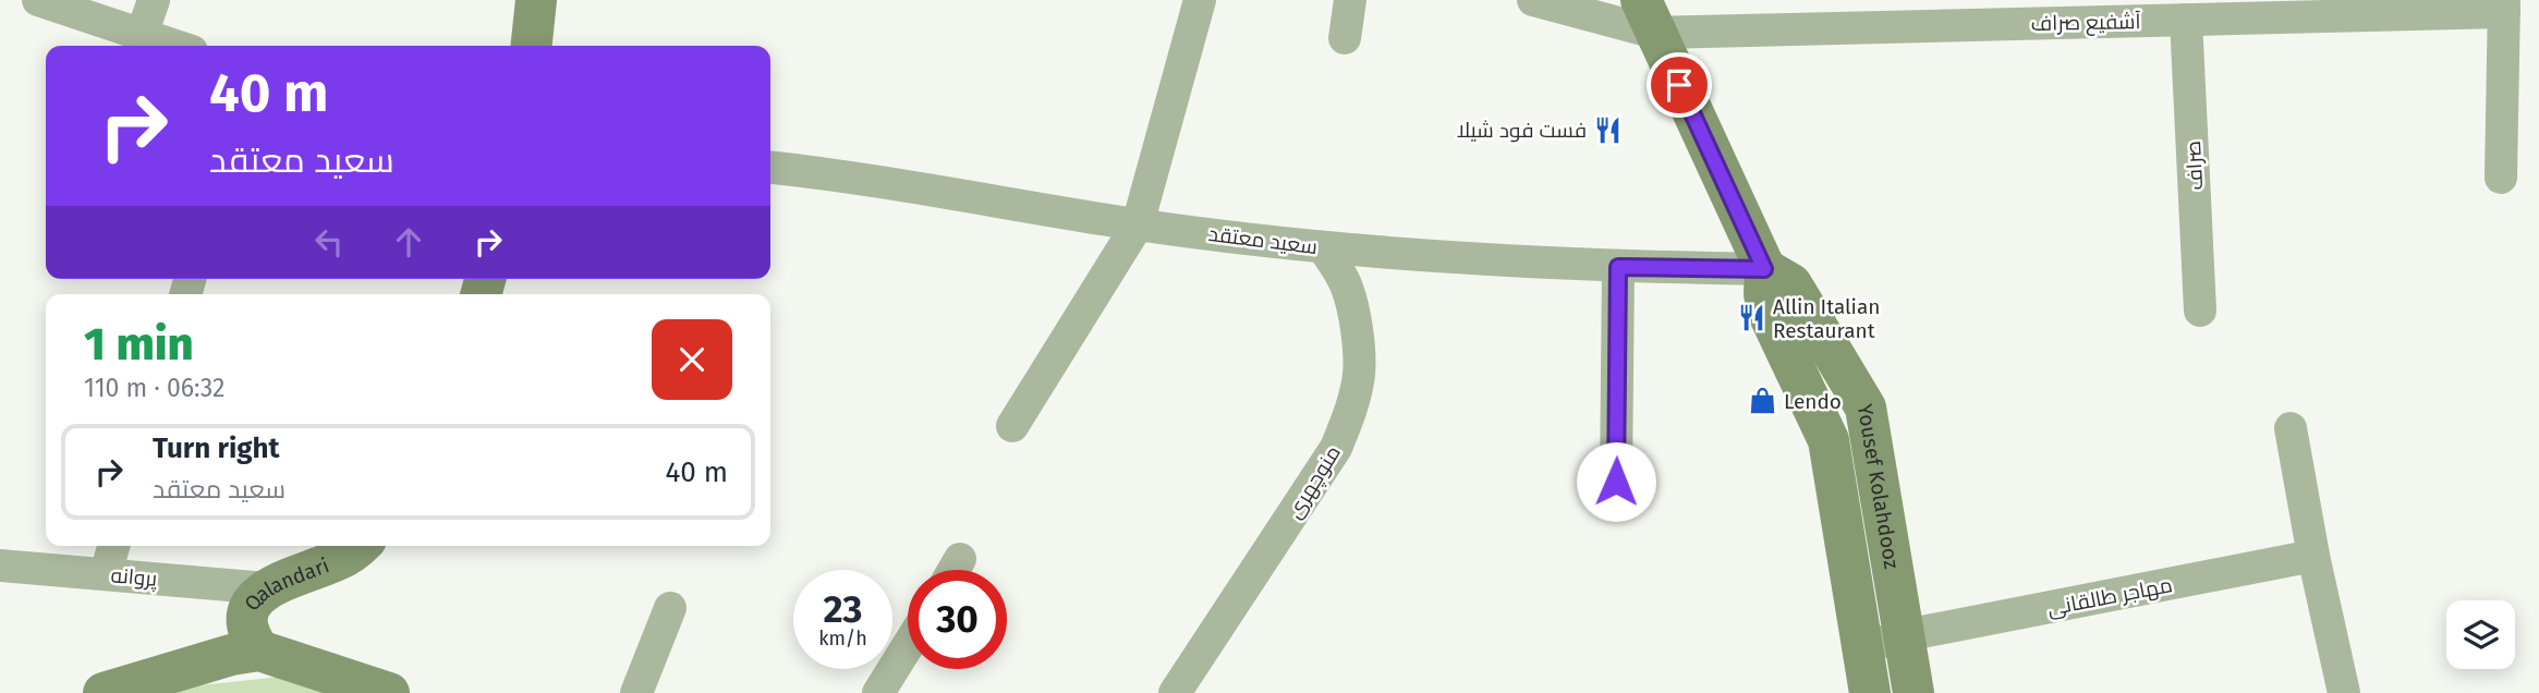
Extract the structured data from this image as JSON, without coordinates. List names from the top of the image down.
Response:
{
  "streets": {
    "main road": ["Yousef Kolahdooz", "Qalandari"],
    "street": [
      "آشفیع صراف",
      "صراف",
      "سعید معتقد",
      "منوچهری",
      "پروانه",
      "مهاجر طالقانی"
    ]
  },
  "crossings": [
    ["آشفیع صراف", "صراف"],
    ["آشفیع صراف", "Yousef Kolahdooz"],
    ["سعید معتقد", "منوچهری"],
    ["سعید معتقد", "Yousef Kolahdooz"],
    ["Yousef Kolahdooz", "مهاجر طالقانی"],
    ["پروانه", "Qalandari"]
  ],
  "places": {
    "restaurant": ["فست فود شیلا", "Allin Italian Restaurant"],
    "shop": ["Lendo"]
  },
  "page": {
    "turn": ["40 m", "سعید معتقد"],
    "heading": ["1 min", "110 m · 06:32"],
    "list": [
      {
        "name": "Turn right",
        "note": "سعید معتقد",
        "value": "40 m"
      }
    ],
    "speed": "23 km/h",
    "limit": "30"
  }
}
